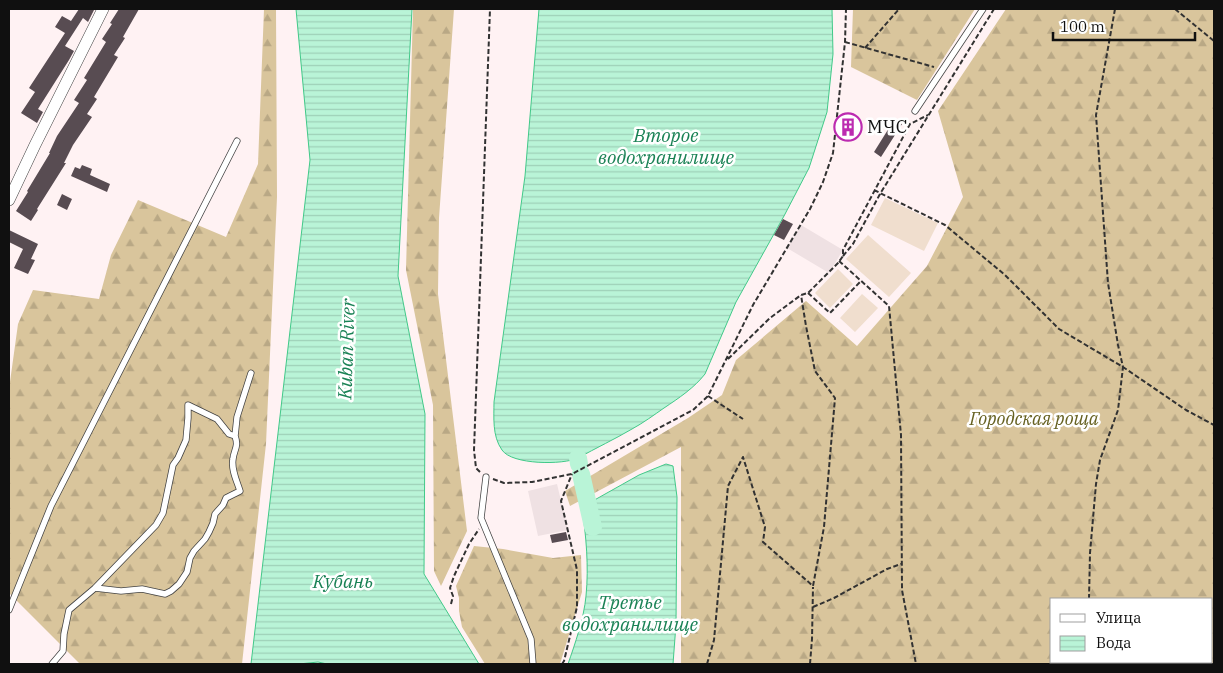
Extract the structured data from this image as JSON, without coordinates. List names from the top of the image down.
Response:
{
  "water": [
    "Второе водохранилище",
    "Kuban River",
    "Кубань",
    "Третье водохранилище"
  ],
  "parks": ["Городская роща"],
  "places": {
    "building": ["МЧС"]
  },
  "legend": ["Улица", "Вода"],
  "scale_bar": "100 m"
}
